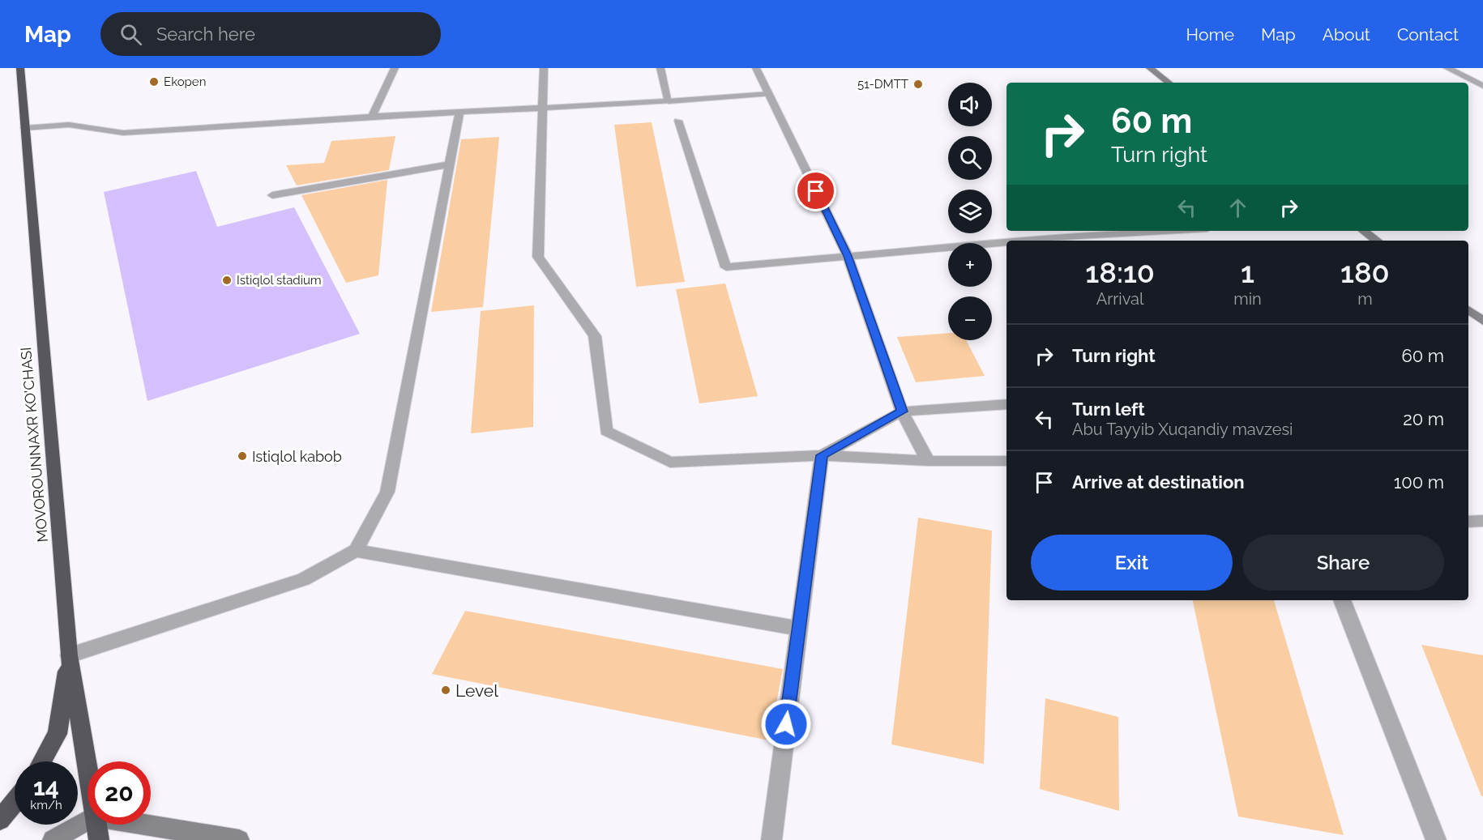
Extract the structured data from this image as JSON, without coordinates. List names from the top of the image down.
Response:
{
  "streets": {
    "highway": ["MOVOROUNNAXR KO'CHASI"]
  },
  "places": [
    "Ekopen",
    "51-DMTT",
    "Istiqlol stadium",
    "Istiqlol kabob",
    "Level"
  ],
  "page": {
    "header": "Map",
    "search": "Search here",
    "nav": [
      "Home",
      "Map",
      "About",
      "Contact"
    ],
    "map_buttons": ["+", "−"],
    "turn": ["60 m", "Turn right"],
    "eta": [
      "18:10",
      "Arrival",
      "1",
      "min",
      "180",
      "m"
    ],
    "list": [
      {
        "name": "Turn right",
        "value": "60 m"
      },
      {
        "name": "Turn left",
        "note": "Abu Tayyib Xuqandiy mavzesi",
        "value": "20 m"
      },
      {
        "name": "Arrive at destination",
        "value": "100 m"
      }
    ],
    "buttons": ["Exit", "Share"],
    "speed": "14 km/h",
    "limit": "20"
  }
}
